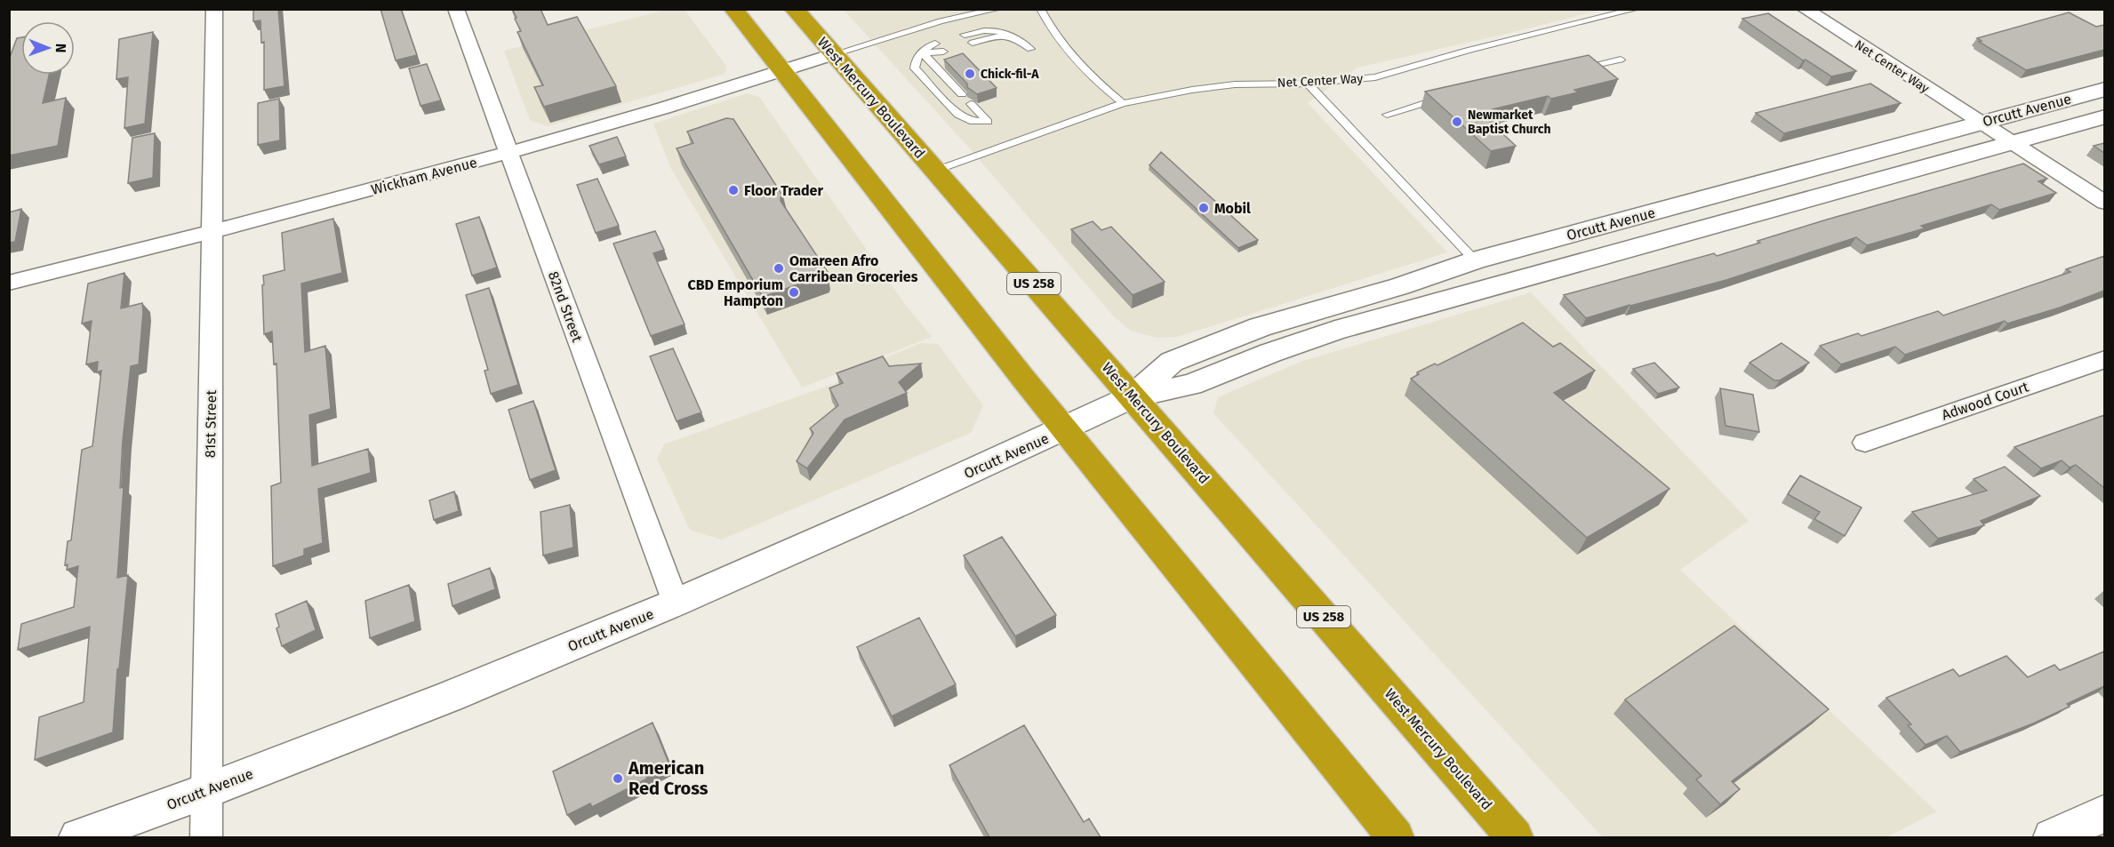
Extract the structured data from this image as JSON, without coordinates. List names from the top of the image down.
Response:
{
  "streets": {
    "highway": ["West Mercury Boulevard", "US 258"],
    "main road": ["Orcutt Avenue"],
    "street": [
      "Net Center Way",
      "Wickham Avenue",
      "82nd Street",
      "Adwood Court",
      "81st Street"
    ]
  },
  "crossings": [
    ["Net Center Way", "West Mercury Boulevard"],
    ["Net Center Way", "Orcutt Avenue"],
    ["West Mercury Boulevard", "Orcutt Avenue"],
    ["West Mercury Boulevard", "Wickham Avenue"],
    ["Orcutt Avenue", "82nd Street"],
    ["Orcutt Avenue", "81st Street"],
    ["Wickham Avenue", "82nd Street"],
    ["Wickham Avenue", "81st Street"]
  ],
  "places": [
    "Chick-fil-A",
    "Newmarket Baptist Church",
    "Floor Trader",
    "Mobil",
    "Omareen Afro Carribean Groceries",
    "CBD Emporium Hampton",
    "American Red Cross"
  ],
  "north": "right"
}
